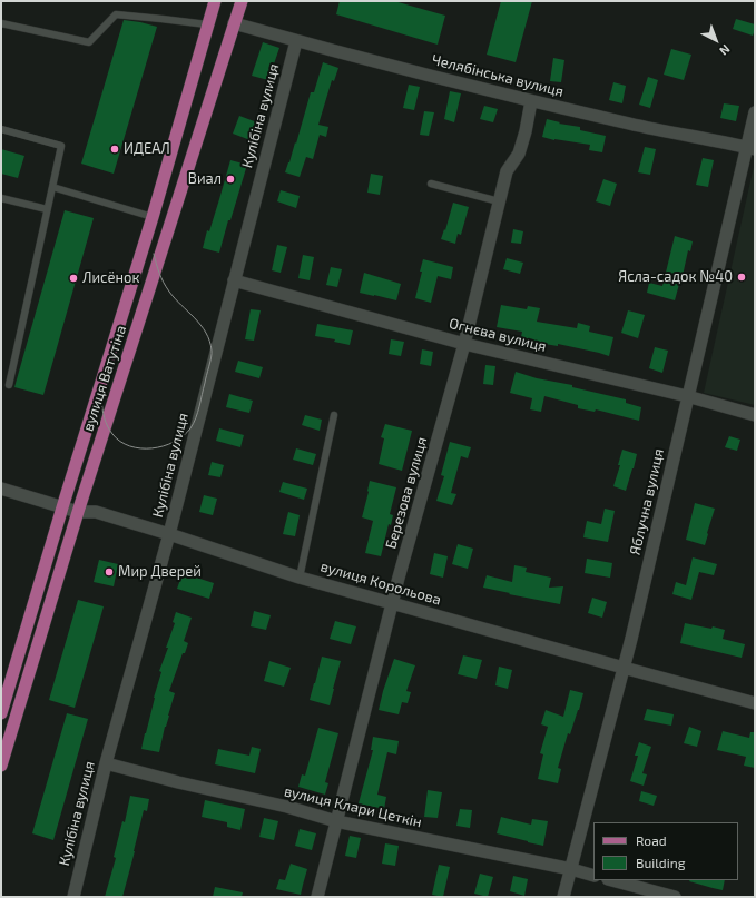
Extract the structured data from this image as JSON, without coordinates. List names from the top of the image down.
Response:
{
  "streets": {
    "main road": ["вулиця Ватутіна"],
    "street": [
      "Челябінська вулиця",
      "Кулібіна вулиця",
      "Огнєва вулиця",
      "Березова вулиця",
      "Яблучна вулиця",
      "вулиця Корольова",
      "вулиця Клари Цеткін"
    ]
  },
  "crossings": [
    ["Челябінська вулиця", "Кулібіна вулиця"],
    ["Челябінська вулиця", "вулиця Ватутіна"],
    ["Челябінська вулиця", "Березова вулиця"],
    ["Челябінська вулиця", "Яблучна вулиця"],
    ["Кулібіна вулиця", "Огнєва вулиця"],
    ["Кулібіна вулиця", "вулиця Корольова"],
    ["Кулібіна вулиця", "вулиця Клари Цеткін"],
    ["Огнєва вулиця", "Березова вулиця"],
    ["Огнєва вулиця", "Яблучна вулиця"],
    ["вулиця Ватутіна", "вулиця Корольова"],
    ["Березова вулиця", "вулиця Корольова"],
    ["Березова вулиця", "вулиця Клари Цеткін"],
    ["Яблучна вулиця", "вулиця Корольова"],
    ["Яблучна вулиця", "вулиця Клари Цеткін"]
  ],
  "places": [
    "ИДЕАЛ",
    "Виал",
    "Ясла-садок №40",
    "Лисёнок",
    "Мир Дверей"
  ],
  "legend": ["Road", "Building"],
  "north": "bottom right"
}
